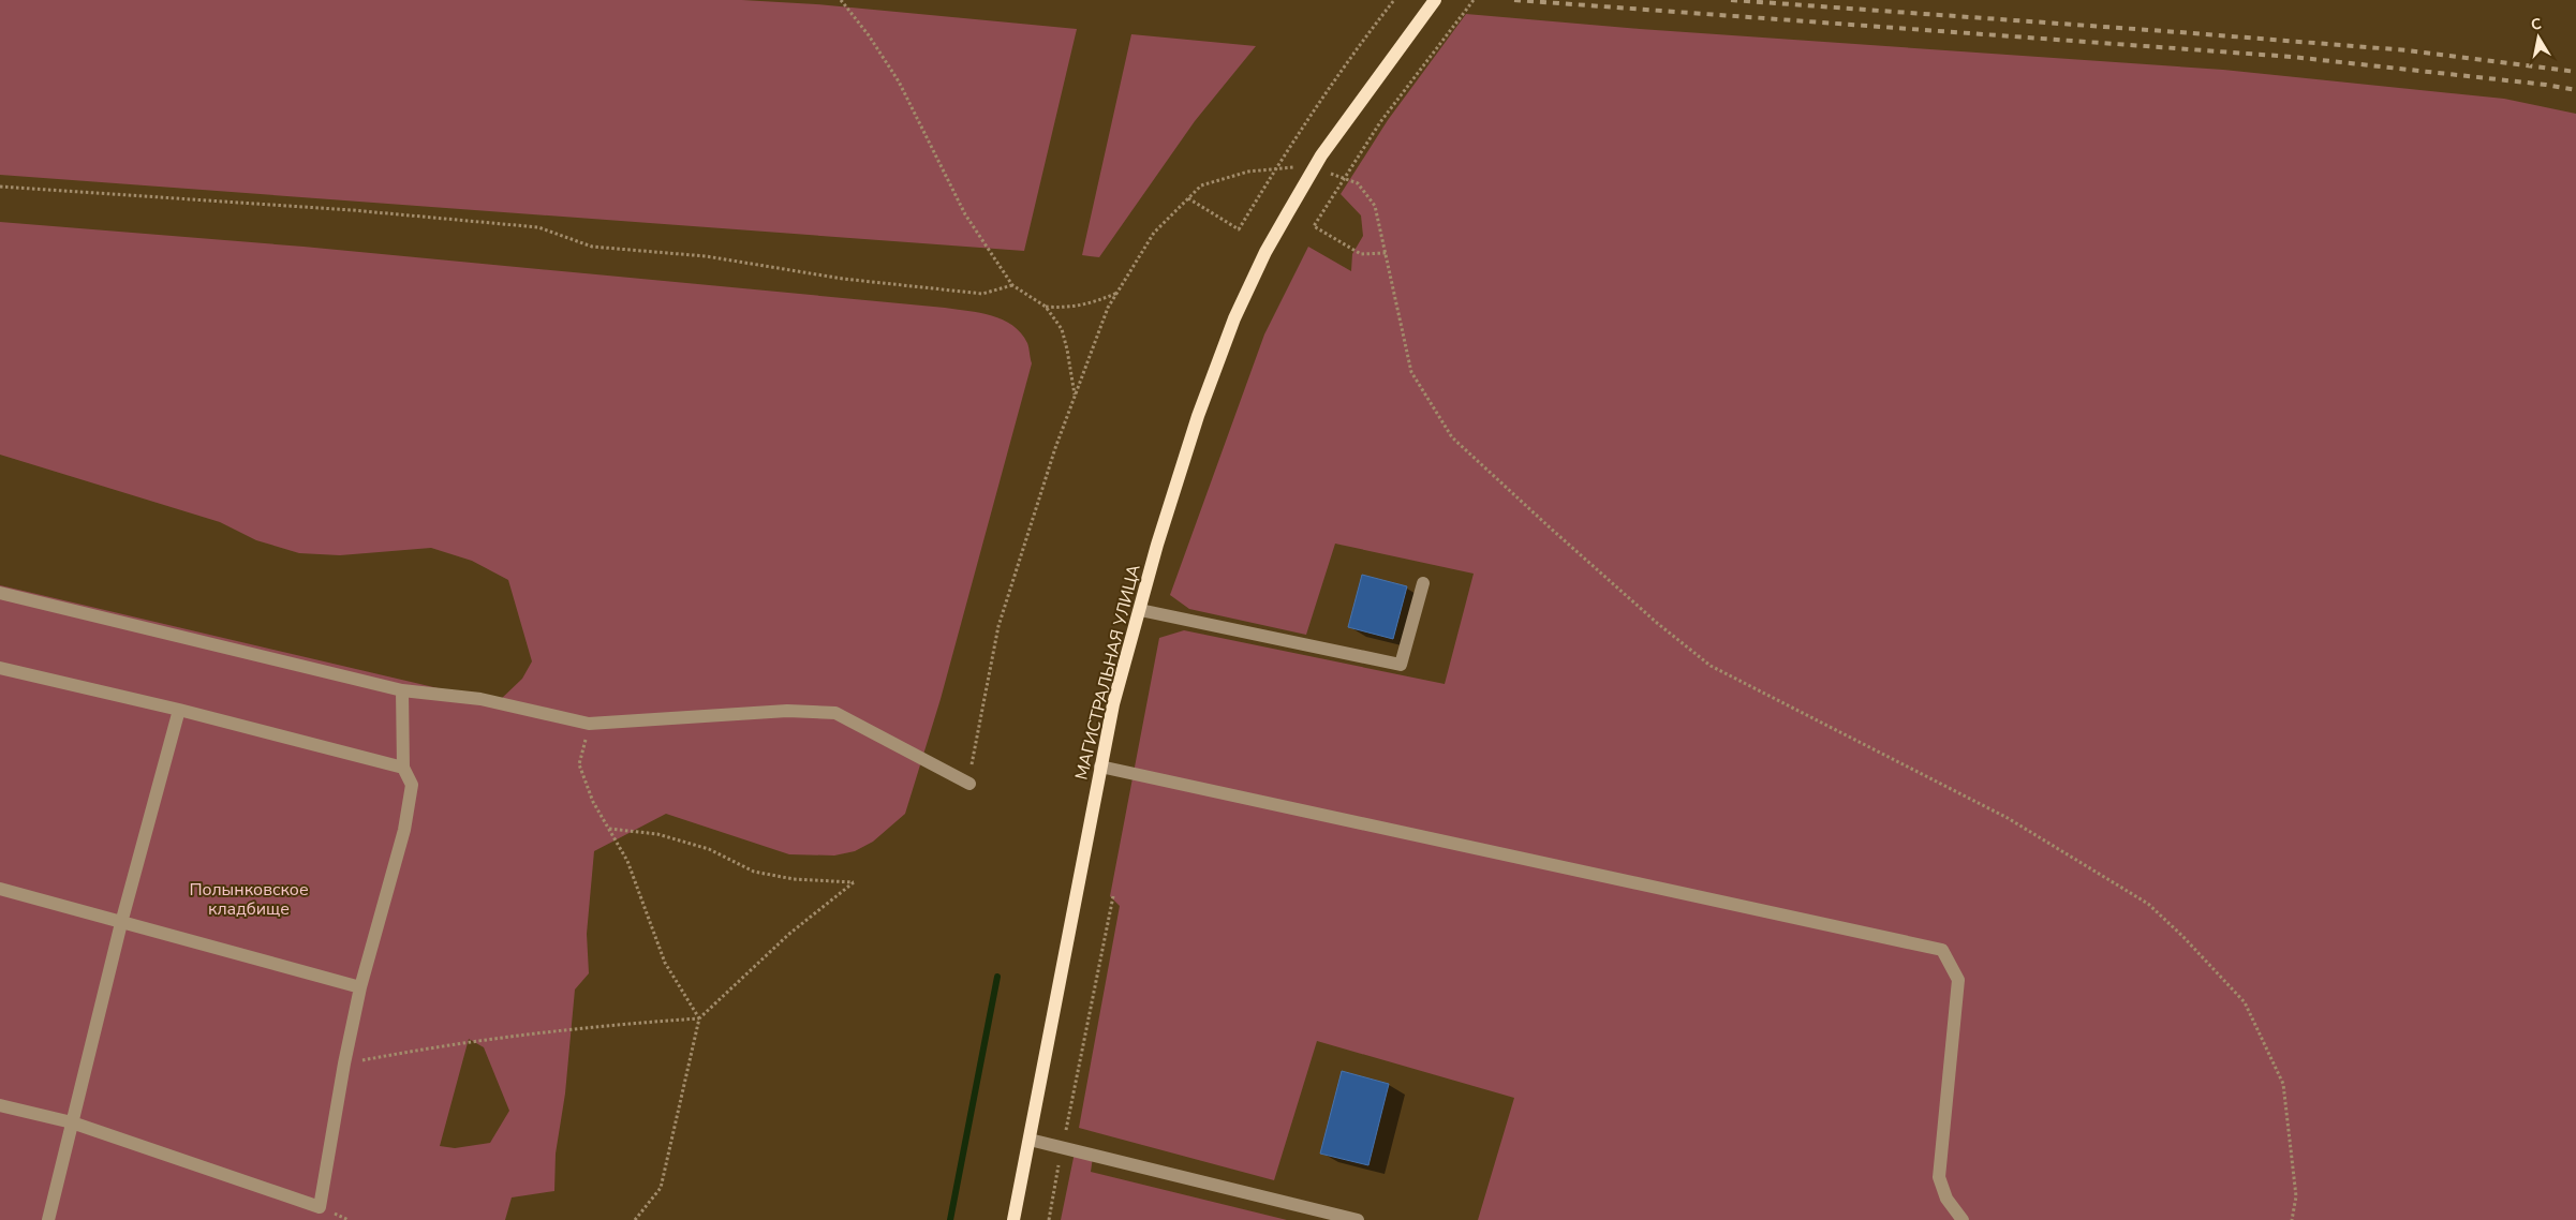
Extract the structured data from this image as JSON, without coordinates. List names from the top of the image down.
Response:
{
  "streets": {
    "main road": ["МАГИСТРАЛЬНАЯ УЛИЦА"]
  },
  "parks": ["Полынковское кладбище"],
  "north": "top"
}
